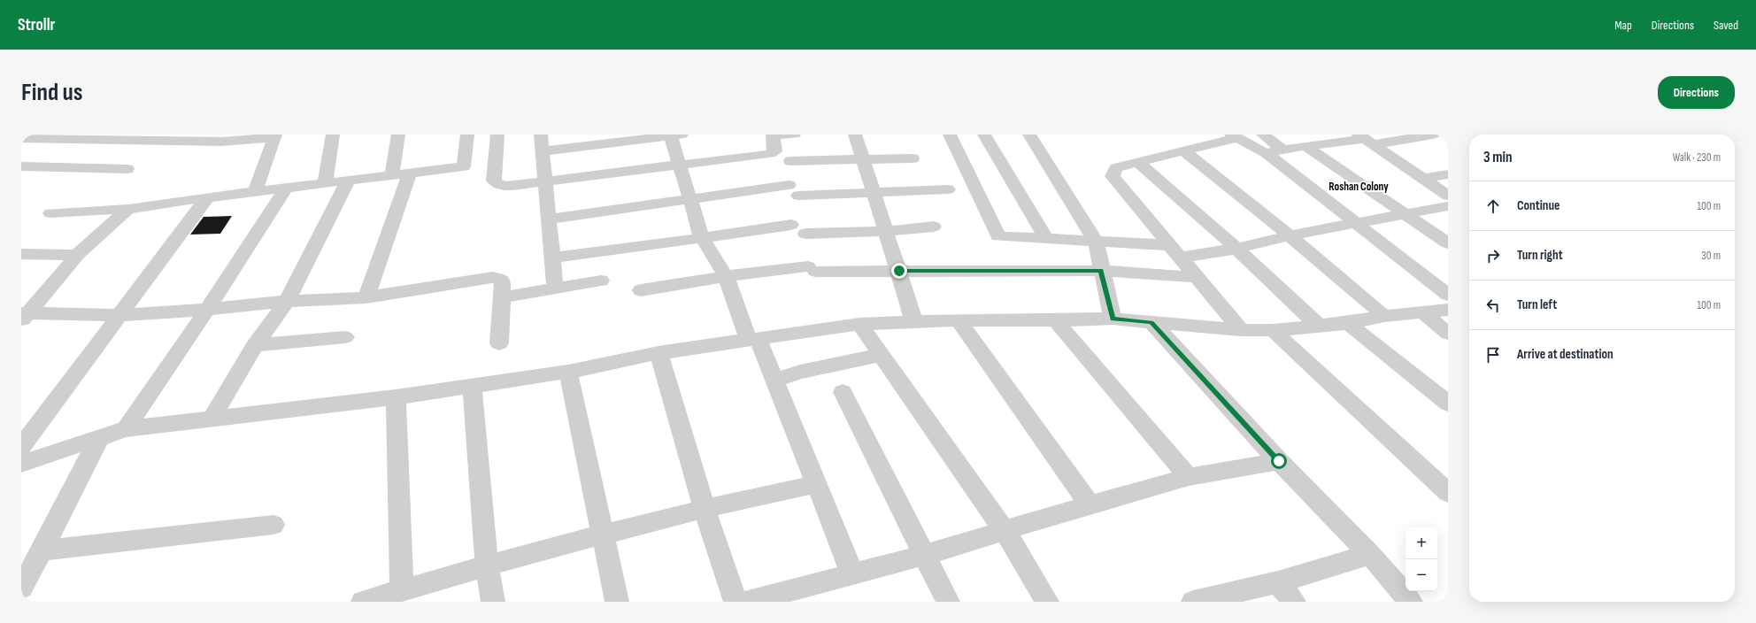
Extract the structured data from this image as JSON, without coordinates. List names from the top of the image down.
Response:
{
  "districts": ["Roshan Colony"],
  "page": {
    "header": "Strollr",
    "nav": ["Map", "Directions", "Saved"],
    "buttons": "Directions",
    "title": "Find us",
    "heading": ["3 min", "Walk · 230 m"],
    "list": [
      ["Continue", "100 m"],
      ["Turn right", "30 m"],
      ["Turn left", "100 m"],
      "Arrive at destination"
    ],
    "map_buttons": ["+", "−"]
  }
}
